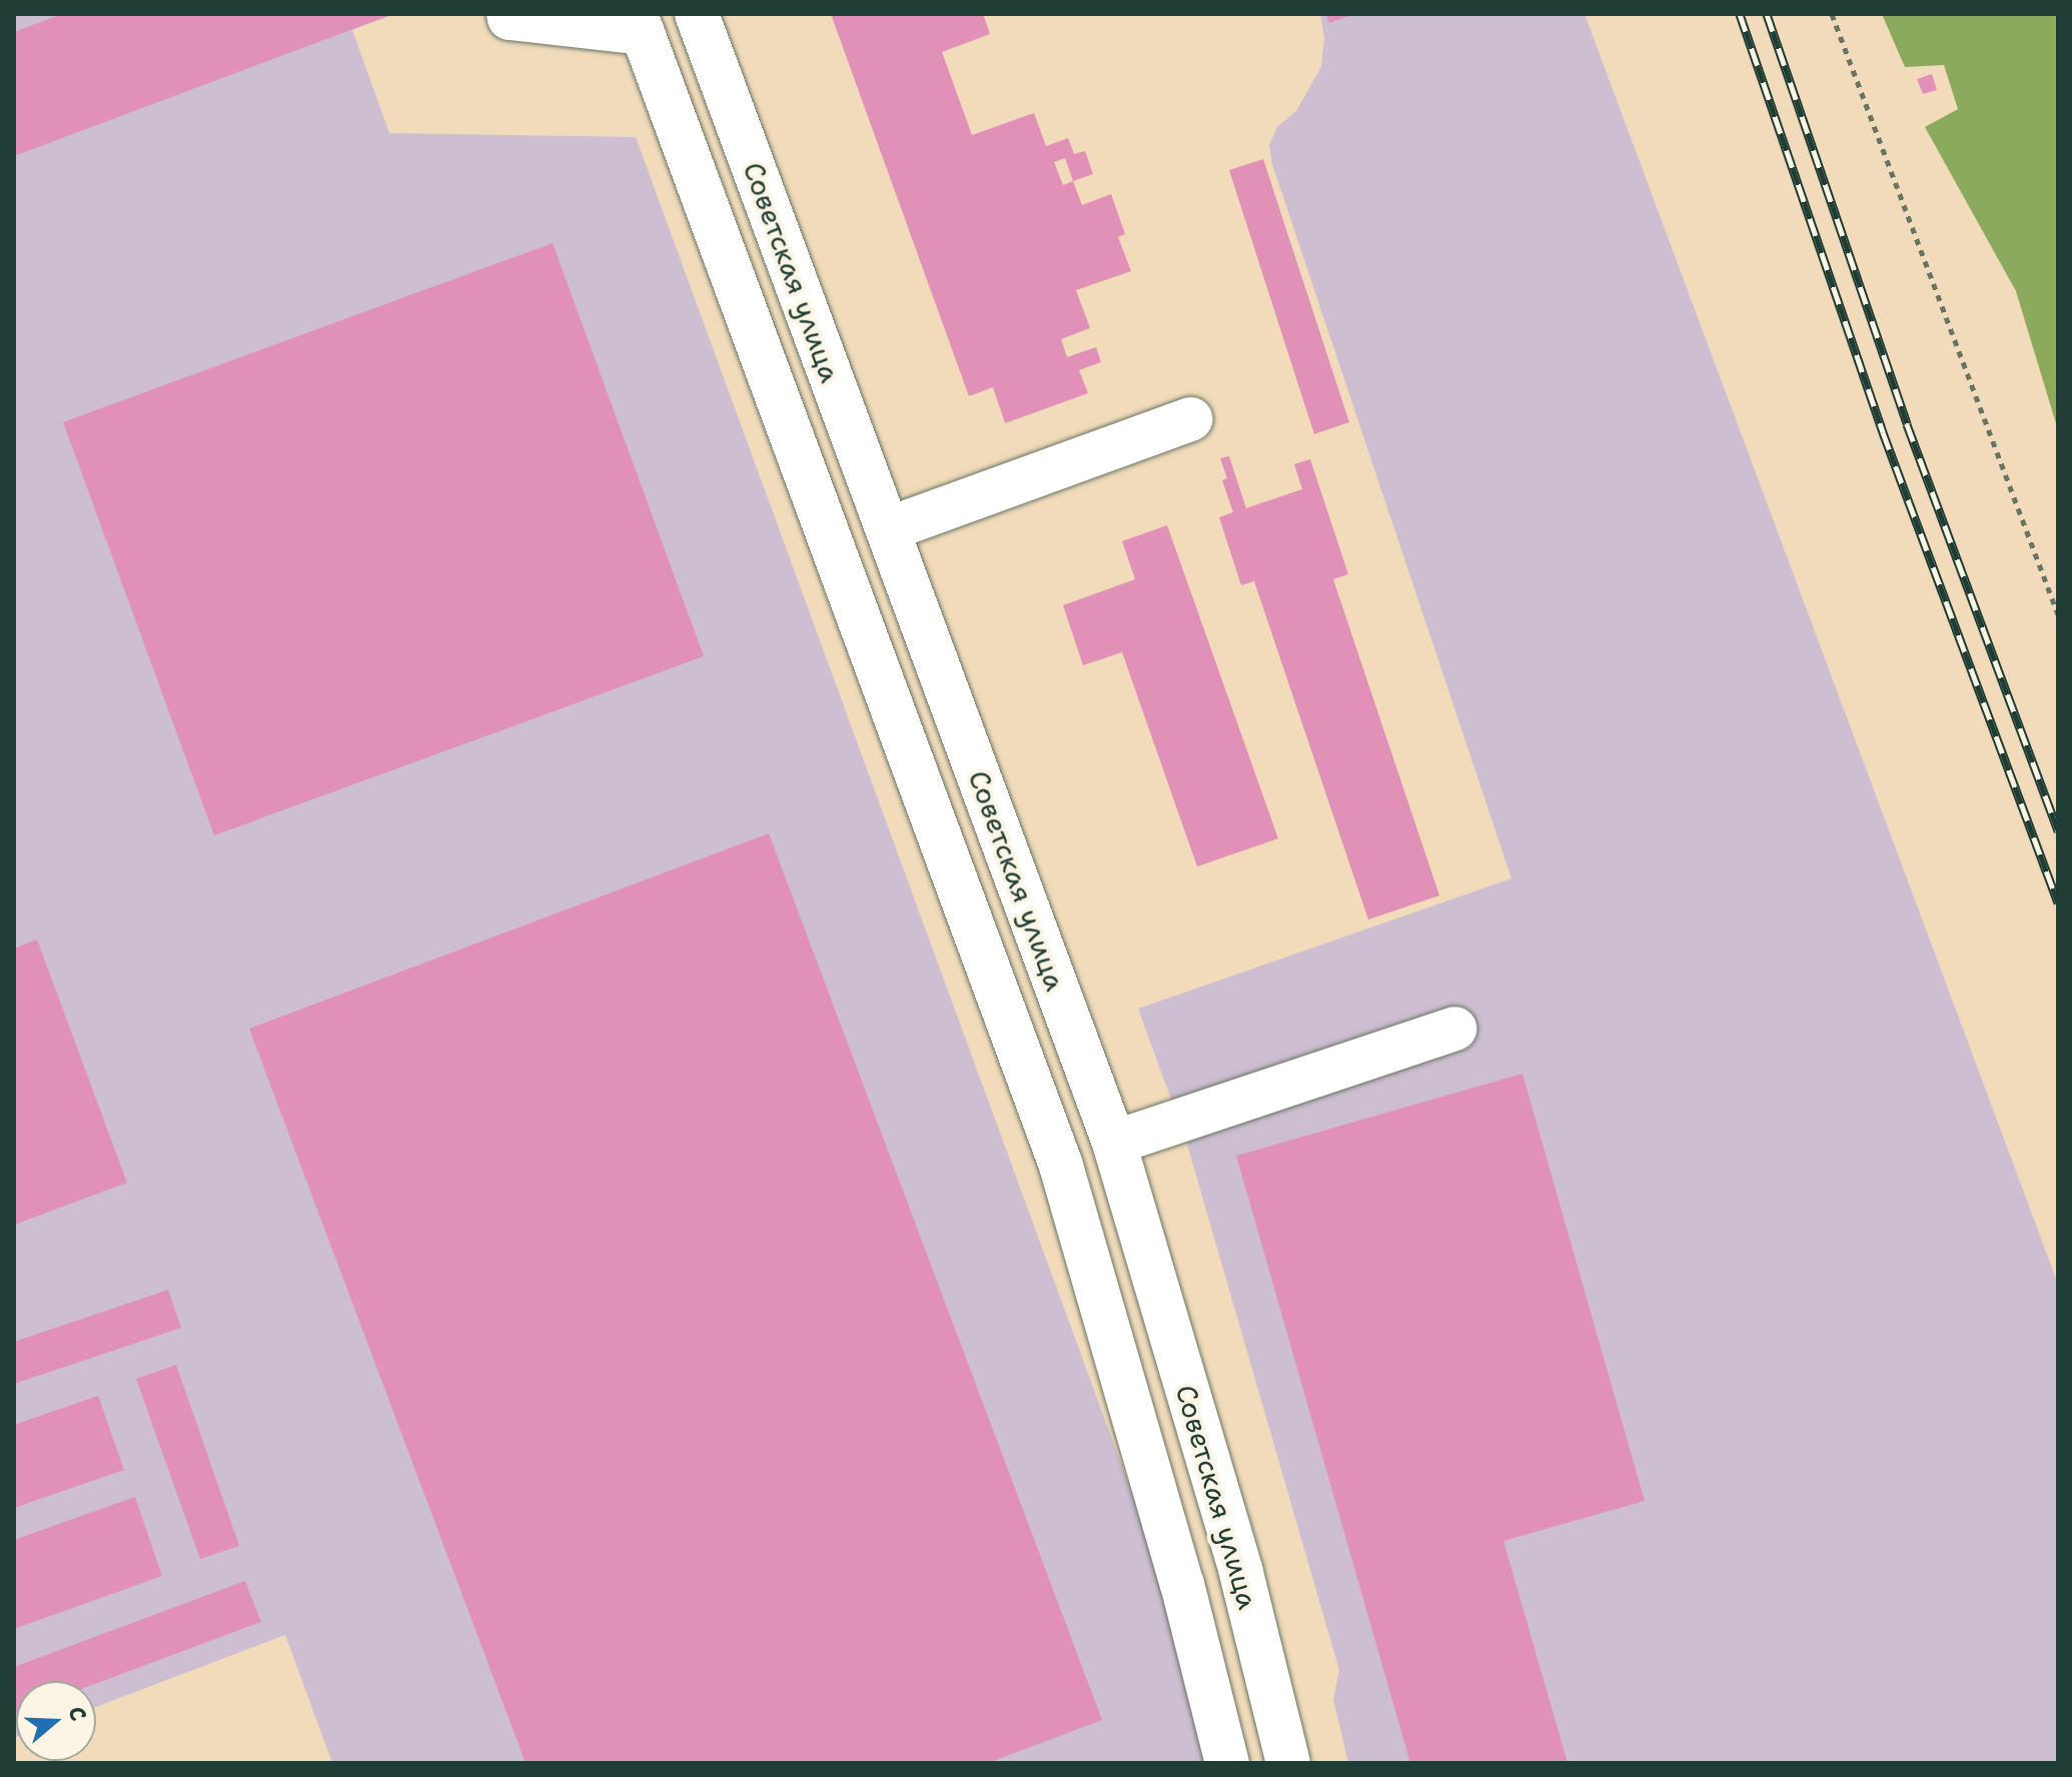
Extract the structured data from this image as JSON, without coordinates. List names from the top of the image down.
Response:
{
  "streets": {
    "main road": ["Советская улица"]
  },
  "north": "right"
}
